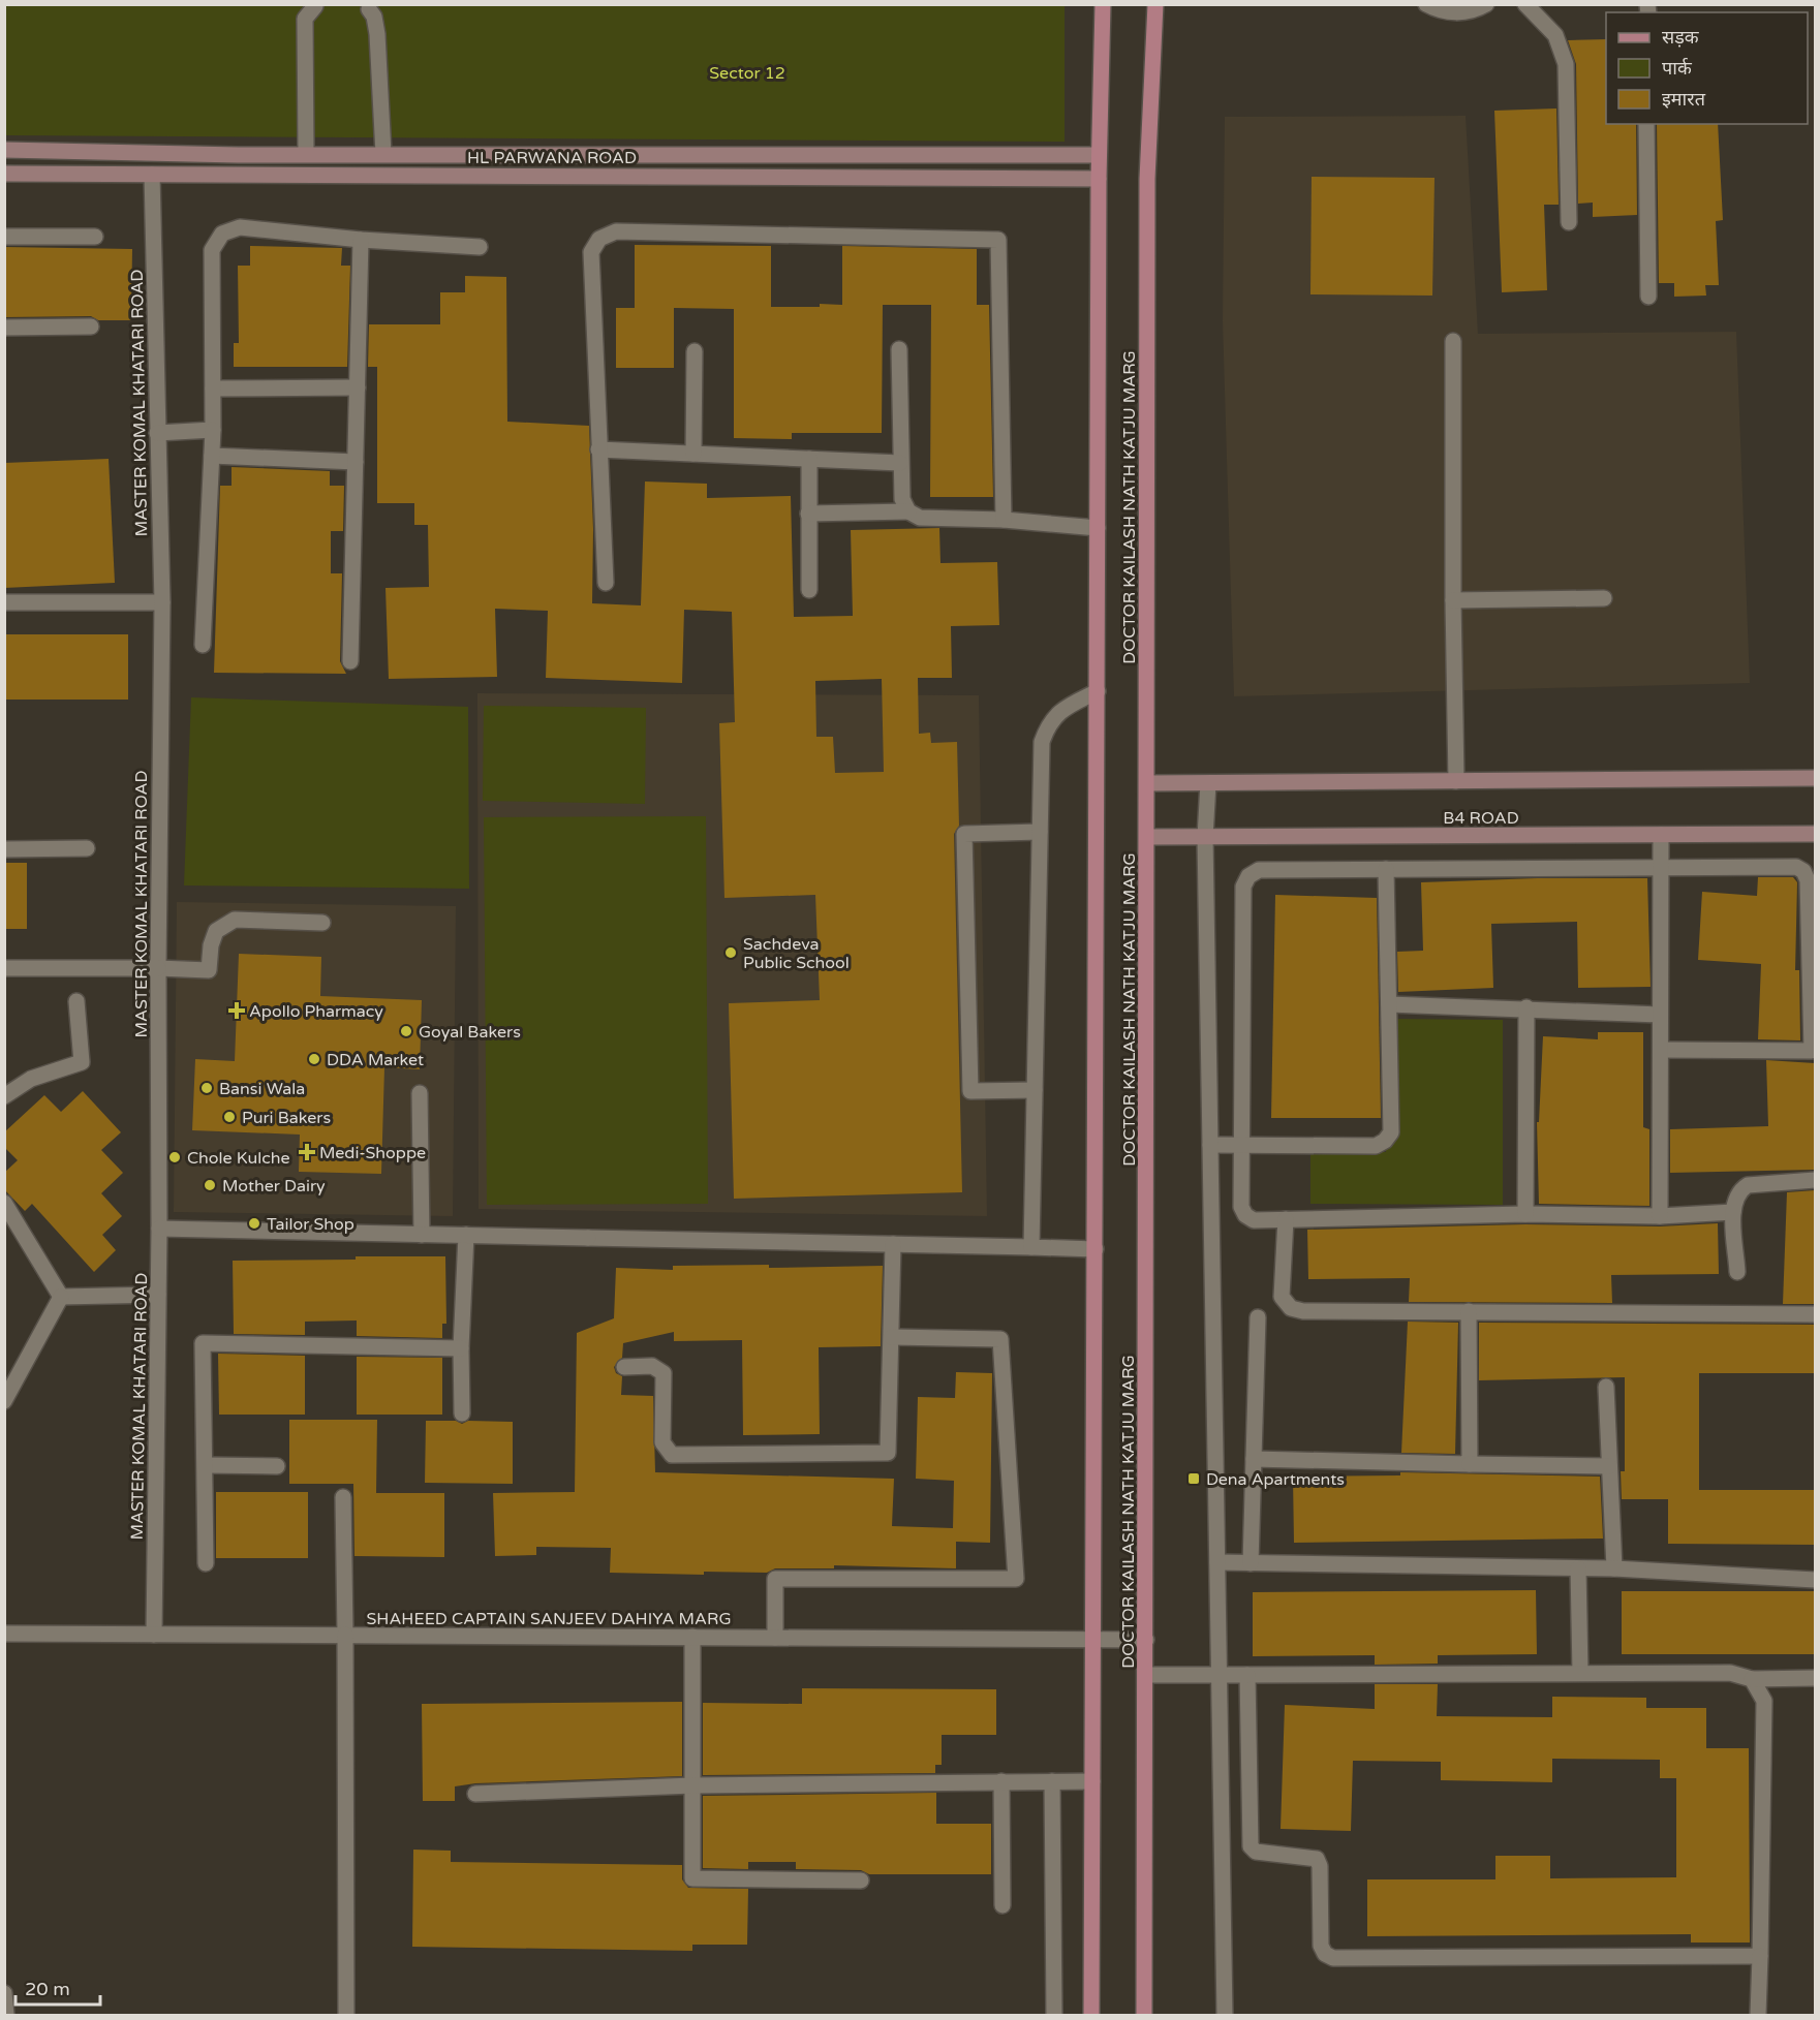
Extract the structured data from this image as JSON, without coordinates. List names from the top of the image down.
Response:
{
  "streets": {
    "main road": ["DOCTOR KAILASH NATH KATJU MARG"],
    "street": [
      "HL PARWANA ROAD",
      "MASTER KOMAL KHATARI ROAD",
      "B4 ROAD",
      "SHAHEED CAPTAIN SANJEEV DAHIYA MARG"
    ]
  },
  "crossings": [
    ["HL PARWANA ROAD", "MASTER KOMAL KHATARI ROAD"],
    ["HL PARWANA ROAD", "DOCTOR KAILASH NATH KATJU MARG"],
    ["MASTER KOMAL KHATARI ROAD", "SHAHEED CAPTAIN SANJEEV DAHIYA MARG"],
    ["DOCTOR KAILASH NATH KATJU MARG", "B4 ROAD"],
    ["DOCTOR KAILASH NATH KATJU MARG", "SHAHEED CAPTAIN SANJEEV DAHIYA MARG"]
  ],
  "parks": ["Sector 12"],
  "places": {
    "other": [
      "Sachdeva Public School",
      "Goyal Bakers",
      "DDA Market",
      "Bansi Wala",
      "Puri Bakers",
      "Chole Kulche",
      "Mother Dairy",
      "Tailor Shop"
    ],
    "health": ["Apollo Pharmacy", "Medi-Shoppe"],
    "transit": ["Dena Apartments"]
  },
  "legend": ["सड़क", "पार्क", "इमारत"],
  "scale_bar": "20 m"
}
